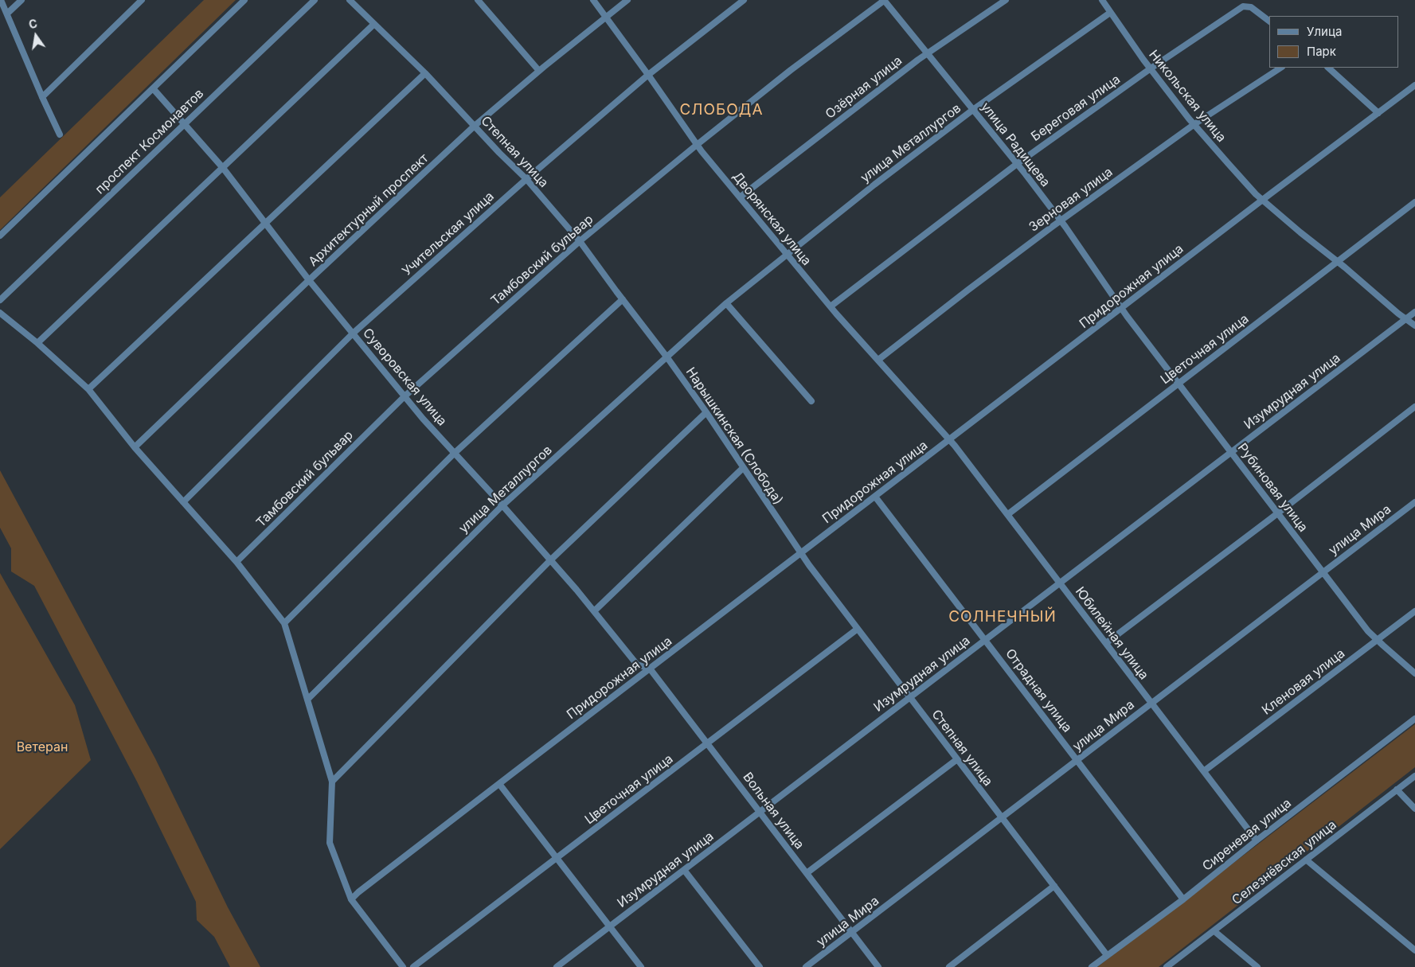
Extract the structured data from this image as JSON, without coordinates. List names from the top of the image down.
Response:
{
  "streets": {
    "street": [
      "Озёрная улица",
      "Никольская улица",
      "Береговая улица",
      "проспект Космонавтов",
      "улица Металлургов",
      "улица Радищева",
      "Степная улица",
      "Зерновая улица",
      "Архитектурный проспект",
      "Дворянская улица",
      "Учительская улица",
      "Тамбовский бульвар",
      "Придорожная улица",
      "Цветочная улица",
      "Суворовская улица",
      "Изумрудная улица",
      "Нарышкинская (Слобода)",
      "Рубиновая улица",
      "улица Мира",
      "Юбилейная улица",
      "Кленовая улица",
      "Отрадная улица",
      "Вольная улица",
      "Сиреневая улица",
      "Селезнёвская улица"
    ]
  },
  "crossings": [
    ["Озёрная улица", "улица Радищева"],
    ["Озёрная улица", "Дворянская улица"],
    ["Никольская улица", "Береговая улица"],
    ["Никольская улица", "улица Металлургов"],
    ["Никольская улица", "Зерновая улица"],
    ["Никольская улица", "Придорожная улица"],
    ["Никольская улица", "Цветочная улица"],
    ["Никольская улица", "Изумрудная улица"],
    ["Береговая улица", "улица Радищева"],
    ["Береговая улица", "Дворянская улица"],
    ["проспект Космонавтов", "Суворовская улица"],
    ["улица Металлургов", "улица Радищева"],
    ["улица Металлургов", "Дворянская улица"],
    ["улица Металлургов", "Суворовская улица"],
    ["улица Металлургов", "Нарышкинская (Слобода)"],
    ["улица Радищева", "Зерновая улица"],
    ["улица Радищева", "Тамбовский бульвар"],
    ["улица Радищева", "Придорожная улица"],
    ["улица Радищева", "Рубиновая улица"],
    ["Степная улица", "Архитектурный проспект"],
    ["Степная улица", "Учительская улица"],
    ["Степная улица", "Тамбовский бульвар"],
    ["Степная улица", "Придорожная улица"],
    ["Степная улица", "Цветочная улица"],
    ["Степная улица", "Изумрудная улица"],
    ["Степная улица", "Нарышкинская (Слобода)"],
    ["Степная улица", "улица Мира"],
    ["Степная улица", "Сиреневая улица"],
    ["Зерновая улица", "Дворянская улица"],
    ["Архитектурный проспект", "Дворянская улица"],
    ["Архитектурный проспект", "Суворовская улица"],
    ["Дворянская улица", "Учительская улица"],
    ["Дворянская улица", "Тамбовский бульвар"],
    ["Дворянская улица", "Придорожная улица"],
    ["Дворянская улица", "Юбилейная улица"],
    ["Учительская улица", "Суворовская улица"],
    ["Тамбовский бульвар", "Суворовская улица"],
    ["Придорожная улица", "Суворовская улица"],
    ["Придорожная улица", "Нарышкинская (Слобода)"],
    ["Придорожная улица", "Рубиновая улица"],
    ["Придорожная улица", "Юбилейная улица"],
    ["Придорожная улица", "Отрадная улица"],
    ["Придорожная улица", "Вольная улица"],
    ["Цветочная улица", "Рубиновая улица"],
    ["Цветочная улица", "Юбилейная улица"],
    ["Цветочная улица", "Вольная улица"],
    ["Суворовская улица", "Вольная улица"],
    ["Изумрудная улица", "Рубиновая улица"],
    ["Изумрудная улица", "Юбилейная улица"],
    ["Изумрудная улица", "Отрадная улица"],
    ["Изумрудная улица", "Вольная улица"],
    ["Рубиновая улица", "улица Мира"],
    ["Рубиновая улица", "Кленовая улица"],
    ["улица Мира", "Юбилейная улица"],
    ["улица Мира", "Отрадная улица"],
    ["улица Мира", "Вольная улица"],
    ["Юбилейная улица", "Кленовая улица"],
    ["Юбилейная улица", "Сиреневая улица"],
    ["Отрадная улица", "Сиреневая улица"]
  ],
  "districts": ["СЛОБОДА", "СОЛНЕЧНЫЙ"],
  "parks": ["Ветеран"],
  "legend": ["Улица", "Парк"],
  "north": "top"
}
